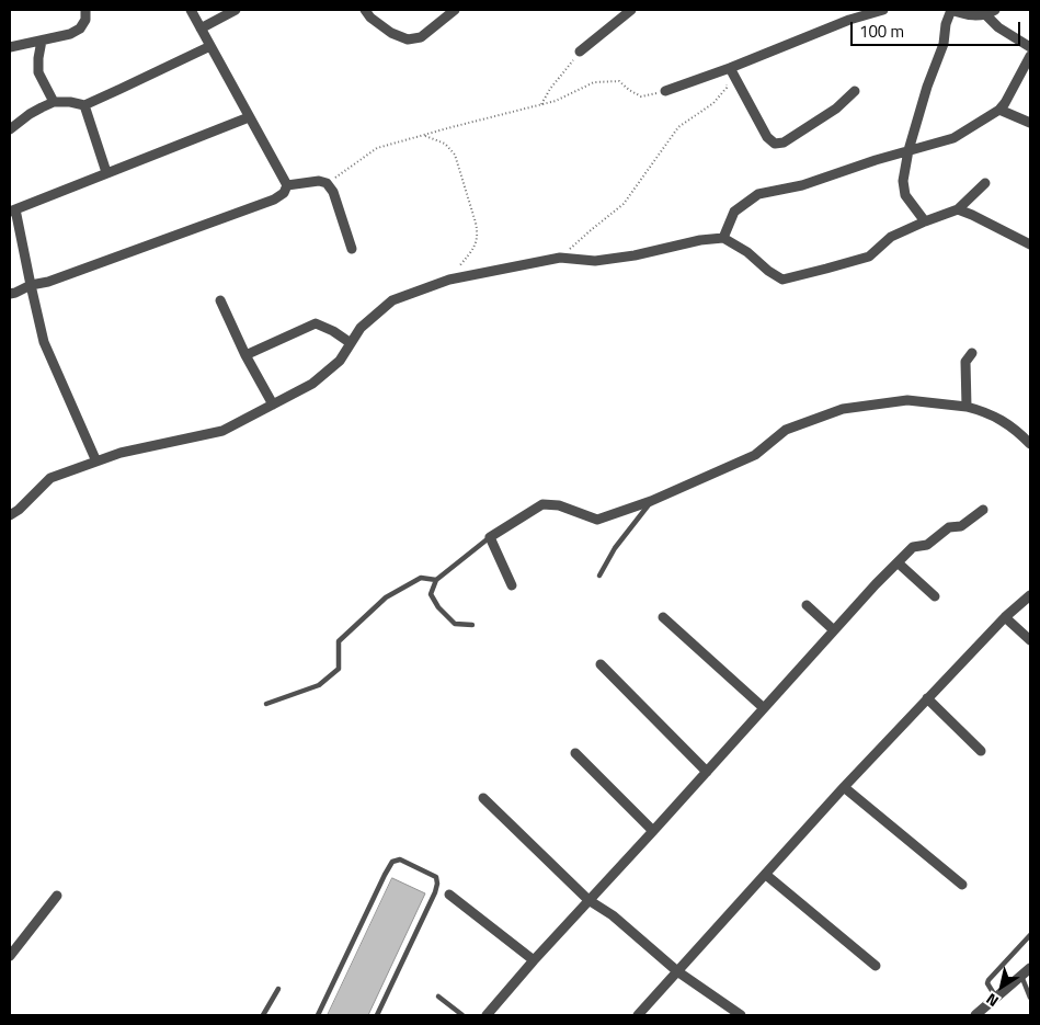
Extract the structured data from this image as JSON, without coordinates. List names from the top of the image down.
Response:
{
  "scale_bar": "100 m",
  "north": "bottom left"
}
